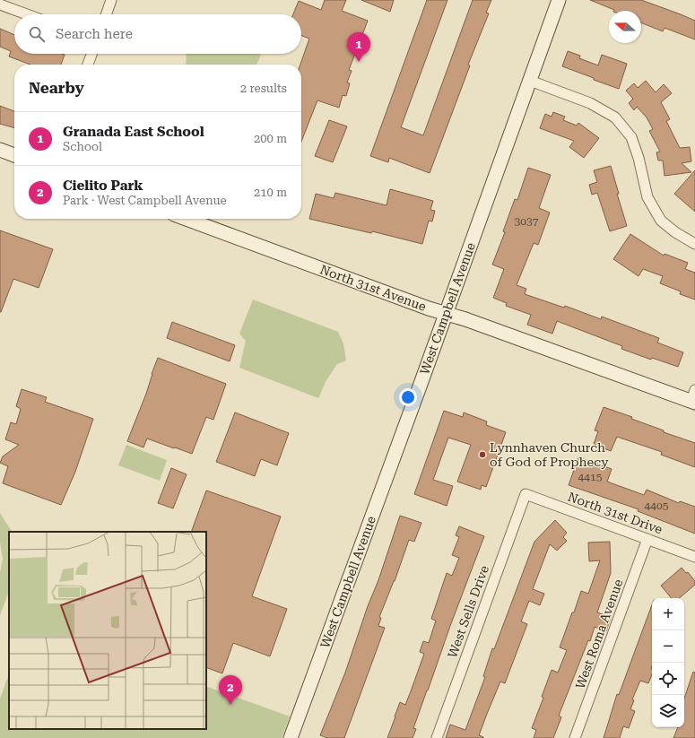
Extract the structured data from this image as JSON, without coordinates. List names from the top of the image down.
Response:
{
  "streets": {
    "street": [
      "North 31st Avenue",
      "West Campbell Avenue",
      "North 31st Drive",
      "West Sells Drive",
      "West Roma Avenue"
    ]
  },
  "crossings": [
    ["North 31st Avenue", "West Campbell Avenue"],
    ["North 31st Drive", "West Sells Drive"],
    ["North 31st Drive", "West Roma Avenue"]
  ],
  "places": ["Lynnhaven Church of God of Prophecy"],
  "house_numbers": ["3037", "4415", "4405"],
  "north": "left",
  "page": {
    "search": "Search here",
    "pins": ["1", "2"],
    "heading": ["Nearby", "2 results"],
    "list": [
      {
        "mark": "1",
        "name": "Granada East School",
        "note": "School",
        "value": "200 m"
      },
      {
        "mark": "2",
        "name": "Cielito Park",
        "note": "Park · West Campbell Avenue",
        "value": "210 m"
      }
    ],
    "map_buttons": ["+", "−"]
  }
}
